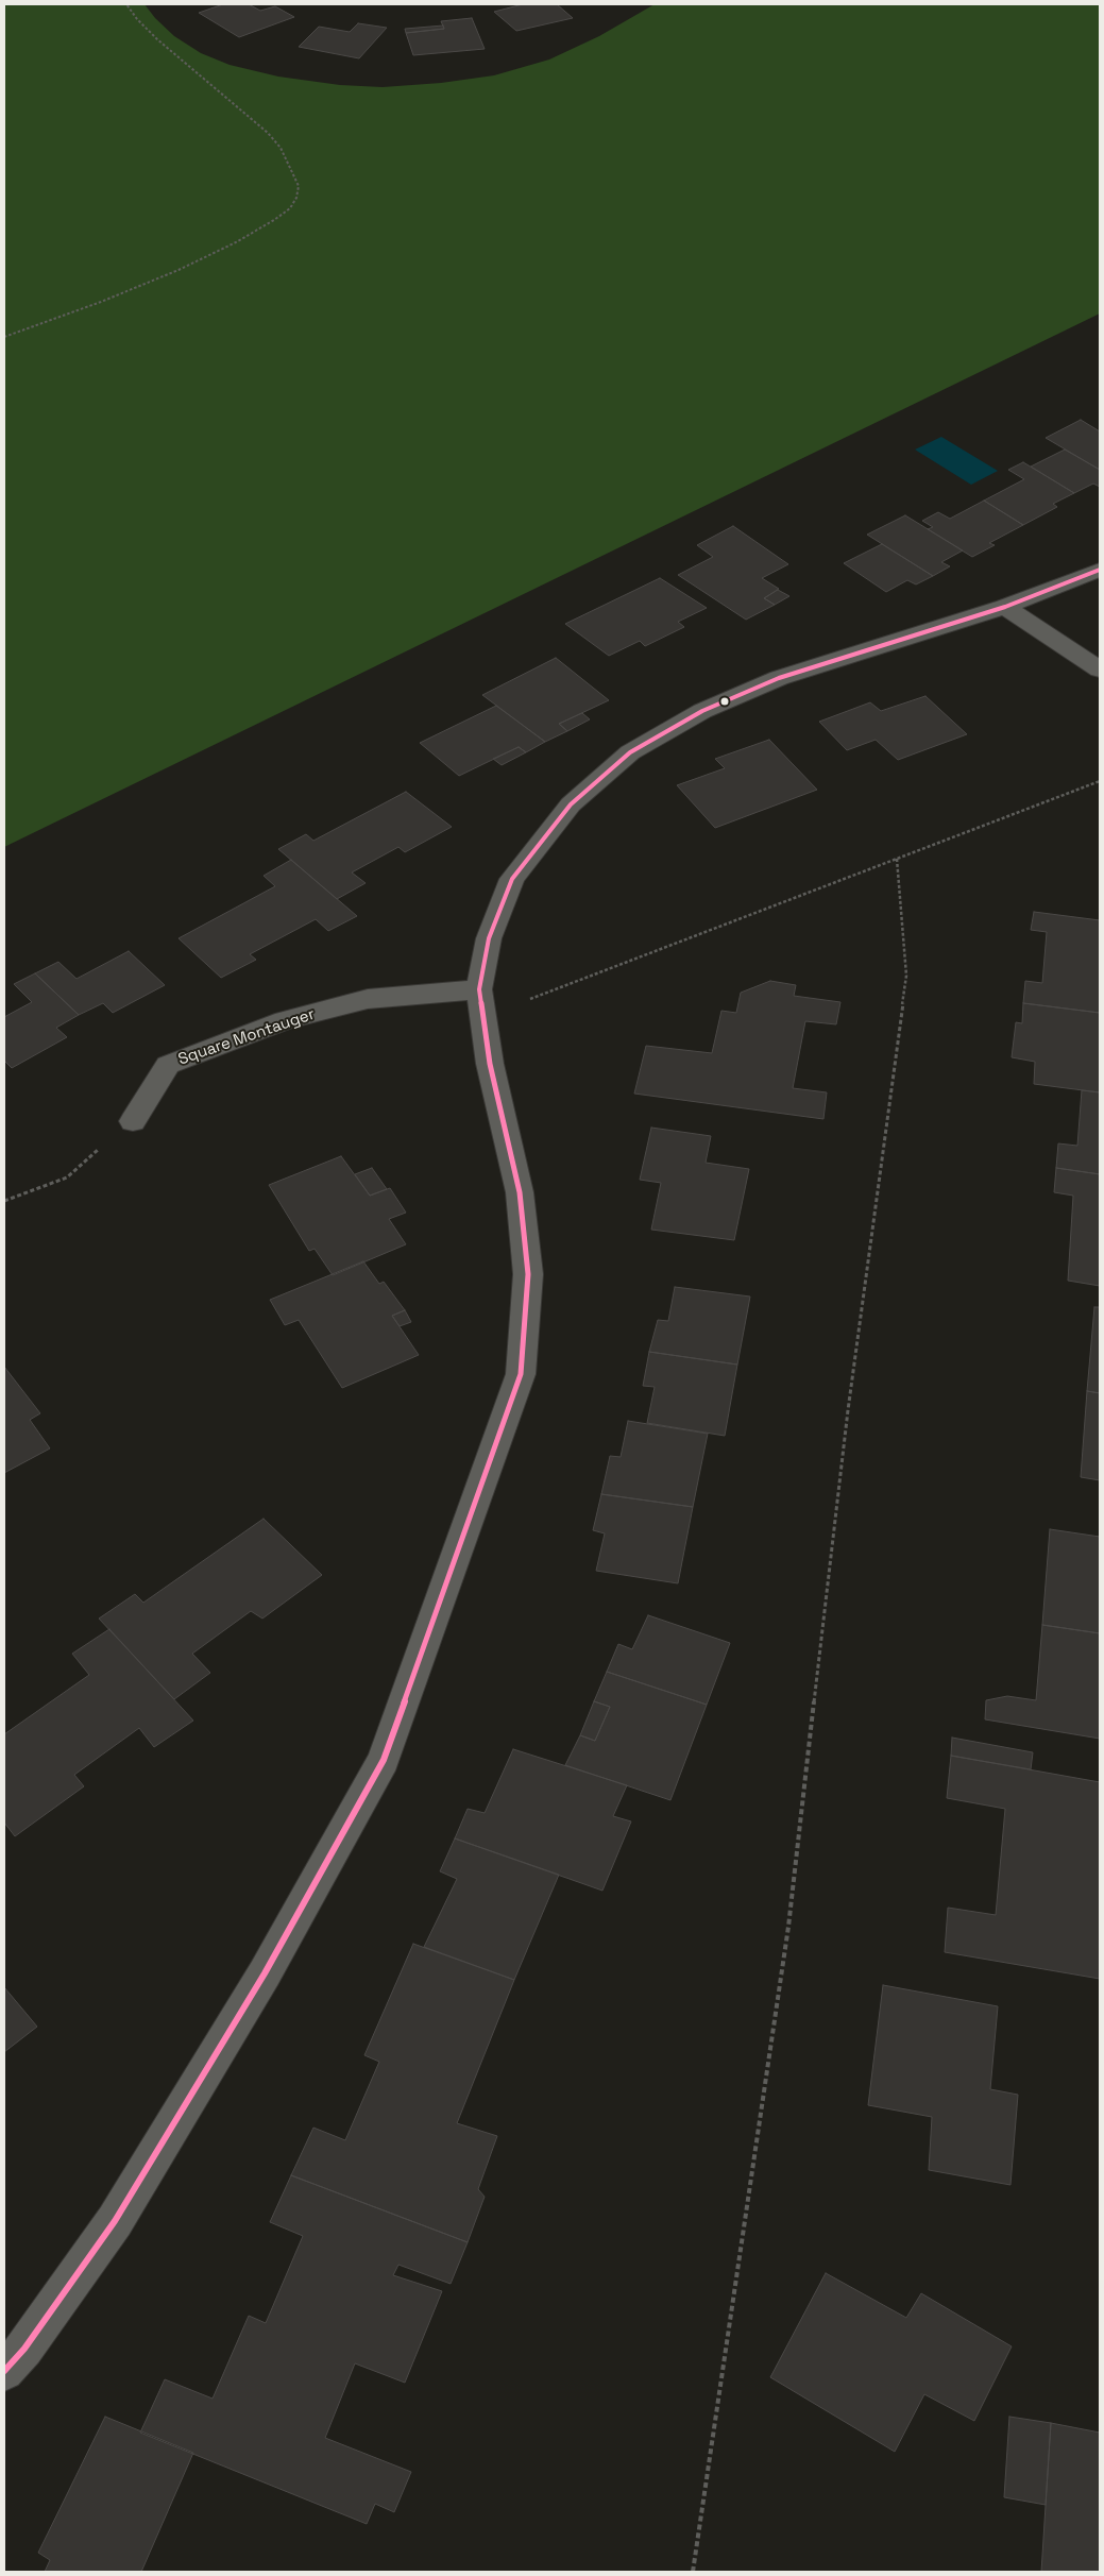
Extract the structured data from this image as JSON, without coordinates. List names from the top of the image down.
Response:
{
  "streets": {
    "street": ["Square Montauger"]
  }
}
